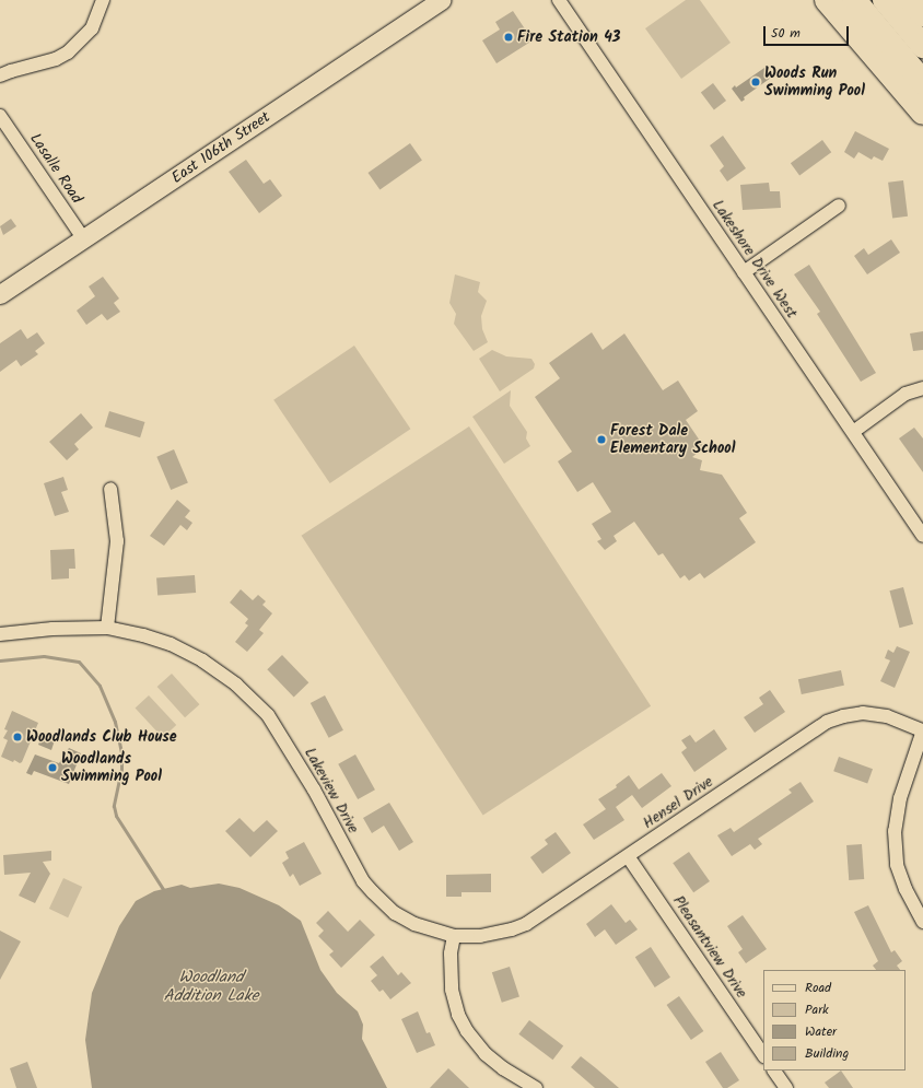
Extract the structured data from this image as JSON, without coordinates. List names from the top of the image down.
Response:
{
  "streets": {
    "street": [
      "East 106th Street",
      "Lasalle Road",
      "Lakeshore Drive West",
      "Lakeview Drive",
      "Hensel Drive",
      "Pleasantview Drive"
    ]
  },
  "crossings": [
    ["East 106th Street", "Lasalle Road"],
    ["Lakeview Drive", "Hensel Drive"],
    ["Hensel Drive", "Pleasantview Drive"]
  ],
  "water": ["Woodland Addition Lake"],
  "places": [
    "Fire Station 43",
    "Woods Run Swimming Pool",
    "Forest Dale Elementary School",
    "Woodlands Club House",
    "Woodlands Swimming Pool"
  ],
  "legend": [
    "Road",
    "Park",
    "Water",
    "Building"
  ],
  "scale_bar": "50 m"
}
